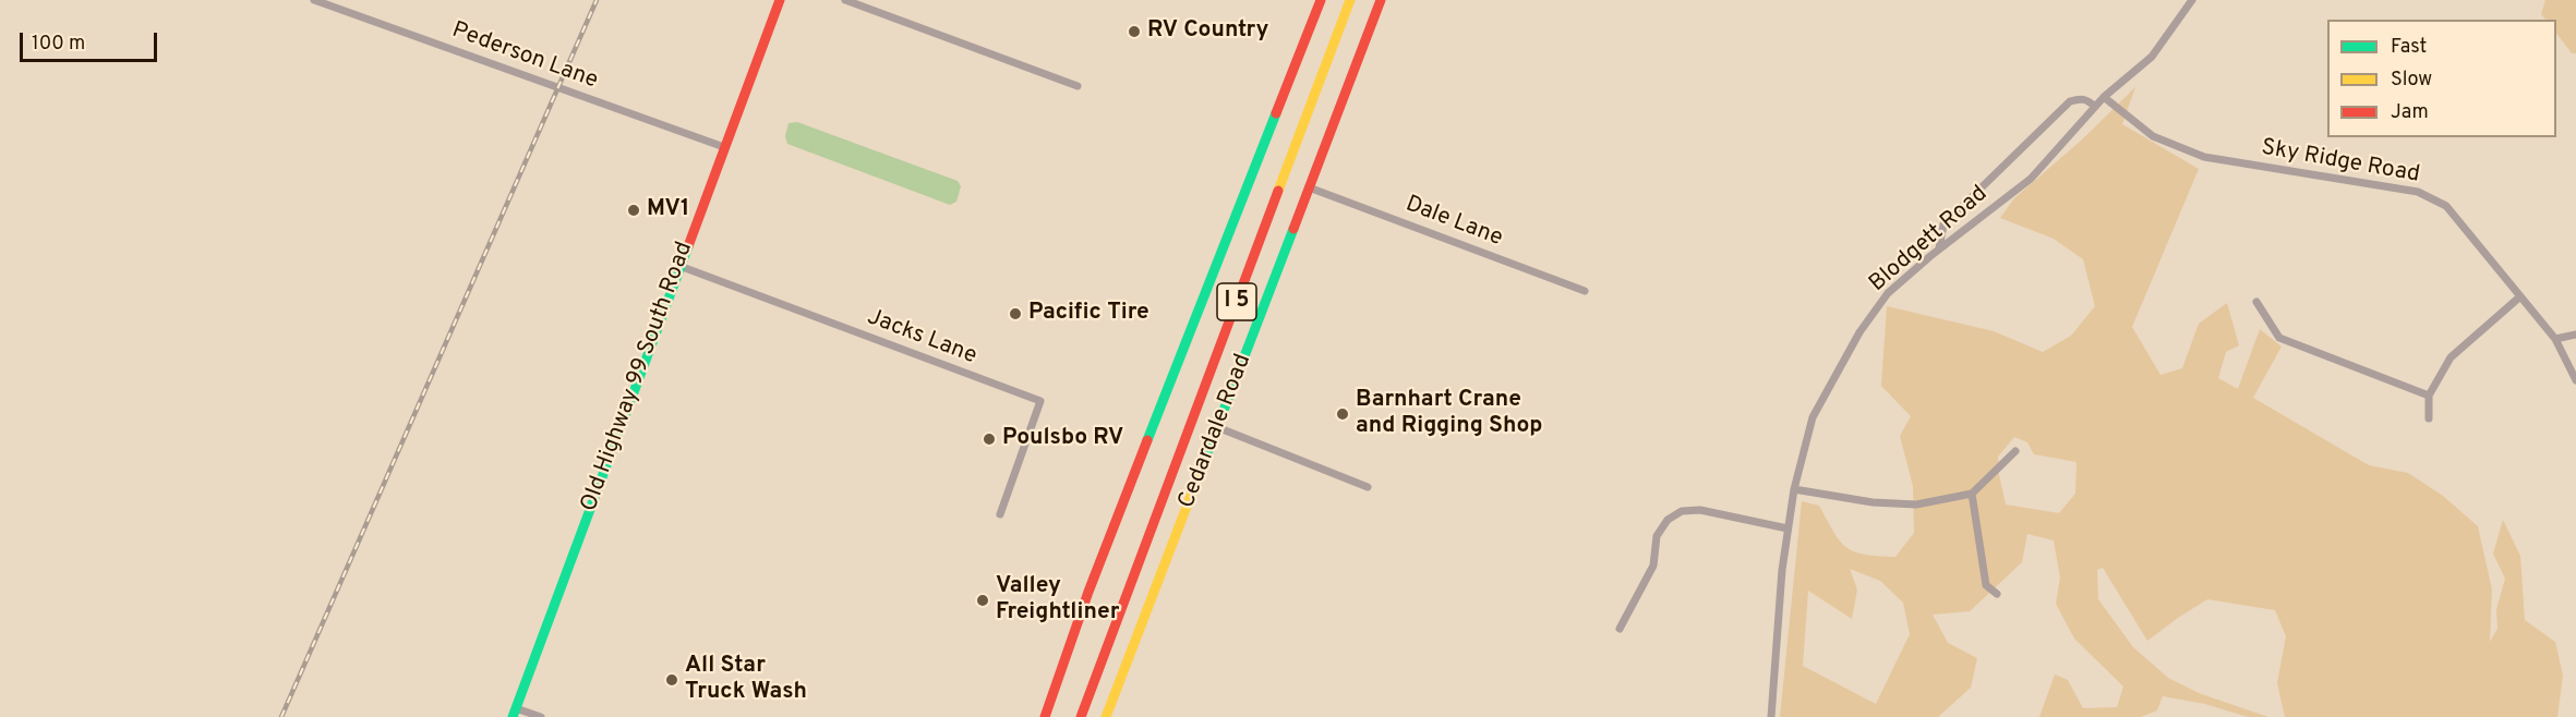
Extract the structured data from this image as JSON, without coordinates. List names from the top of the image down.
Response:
{
  "streets": {
    "main road": ["I 5", "Old Highway 99 South Road", "Cedardale Road"],
    "street": [
      "Pederson Lane",
      "Sky Ridge Road",
      "Dale Lane",
      "Blodgett Road",
      "Jacks Lane"
    ]
  },
  "crossings": [
    ["Pederson Lane", "Old Highway 99 South Road"],
    ["Sky Ridge Road", "Blodgett Road"],
    ["Dale Lane", "Cedardale Road"],
    ["Jacks Lane", "Old Highway 99 South Road"]
  ],
  "places": [
    "RV Country",
    "MV1",
    "Pacific Tire",
    "Barnhart Crane and Rigging Shop",
    "Poulsbo RV",
    "Valley Freightliner",
    "All Star Truck Wash"
  ],
  "legend": ["Fast", "Slow", "Jam"],
  "scale_bar": "100 m"
}
